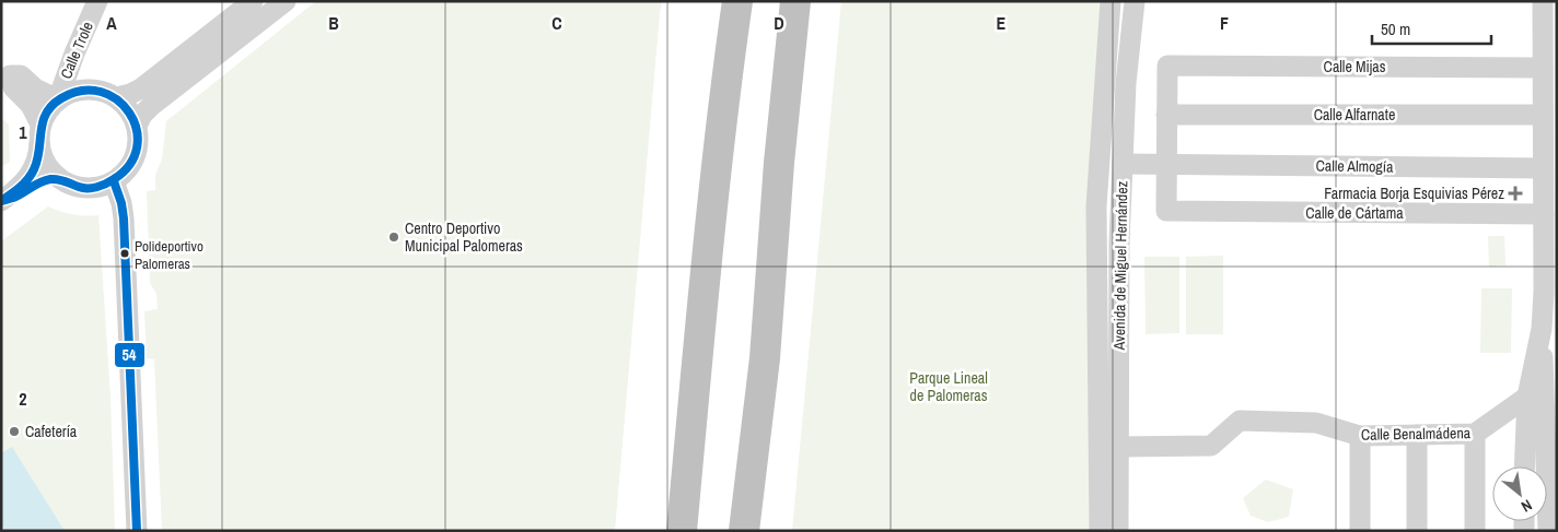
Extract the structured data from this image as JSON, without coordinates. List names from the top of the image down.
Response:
{
  "streets": {
    "street": [
      "Calle Trole",
      "Calle Mijas",
      "Calle Alfarnate",
      "Calle Almogía",
      "Calle de Cártama",
      "Avenida de Miguel Hernández",
      "Calle Benalmádena"
    ]
  },
  "crossings": [
    ["Calle Mijas", "Calle Alfarnate"],
    ["Calle Almogía", "Calle de Cártama"],
    ["Calle Almogía", "Avenida de Miguel Hernández"],
    ["Avenida de Miguel Hernández", "Calle Benalmádena"]
  ],
  "parks": ["Parque Lineal de Palomeras"],
  "places": {
    "health": ["Farmacia Borja Esquivias Pérez"],
    "other": ["Centro Deportivo Municipal Palomeras", "Polideportivo Palomeras", "Cafetería"]
  },
  "lines": ["transit line 54"],
  "scale_bar": "50 m",
  "north": "bottom right",
  "grid": {
    "columns": [
      "A",
      "B",
      "C",
      "D",
      "E",
      "F"
    ],
    "rows": ["1", "2"]
  }
}
